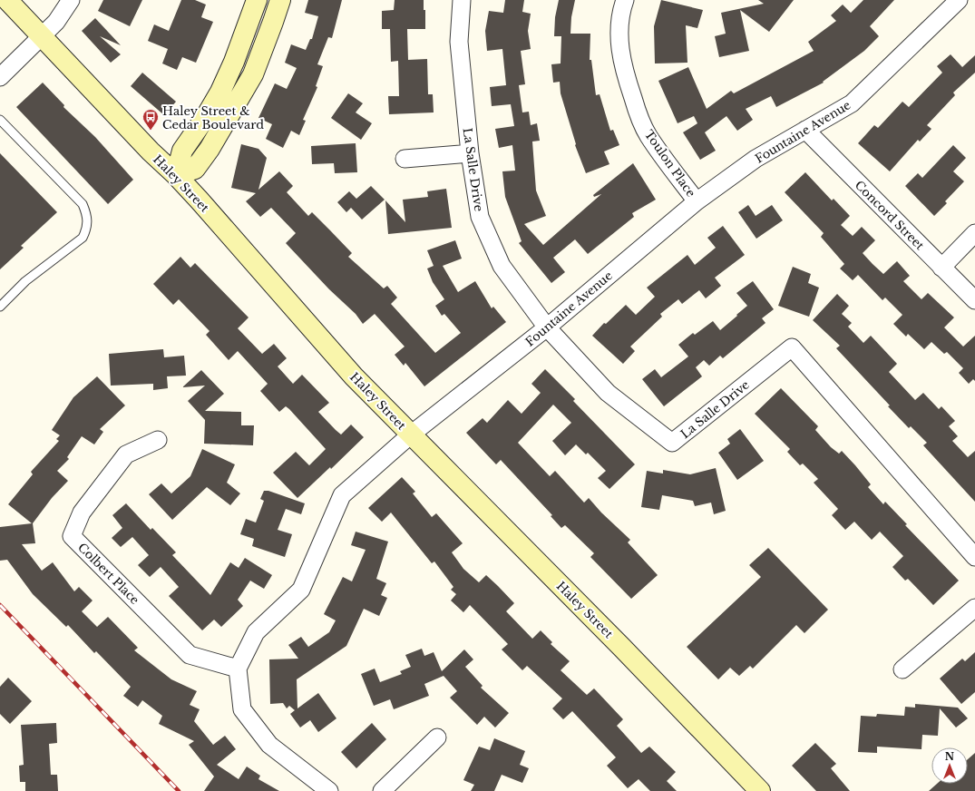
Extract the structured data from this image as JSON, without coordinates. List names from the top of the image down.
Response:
{
  "streets": {
    "street": [
      "Fountaine Avenue",
      "Toulon Place",
      "La Salle Drive",
      "Haley Street",
      "Concord Street",
      "Colbert Place"
    ]
  },
  "crossings": [
    ["Fountaine Avenue", "Toulon Place"],
    ["Fountaine Avenue", "La Salle Drive"],
    ["Fountaine Avenue", "Haley Street"],
    ["Fountaine Avenue", "Concord Street"],
    ["Fountaine Avenue", "Colbert Place"]
  ],
  "places": {
    "bus stop": ["Haley Street & Cedar Boulevard"]
  },
  "north": "top"
}
